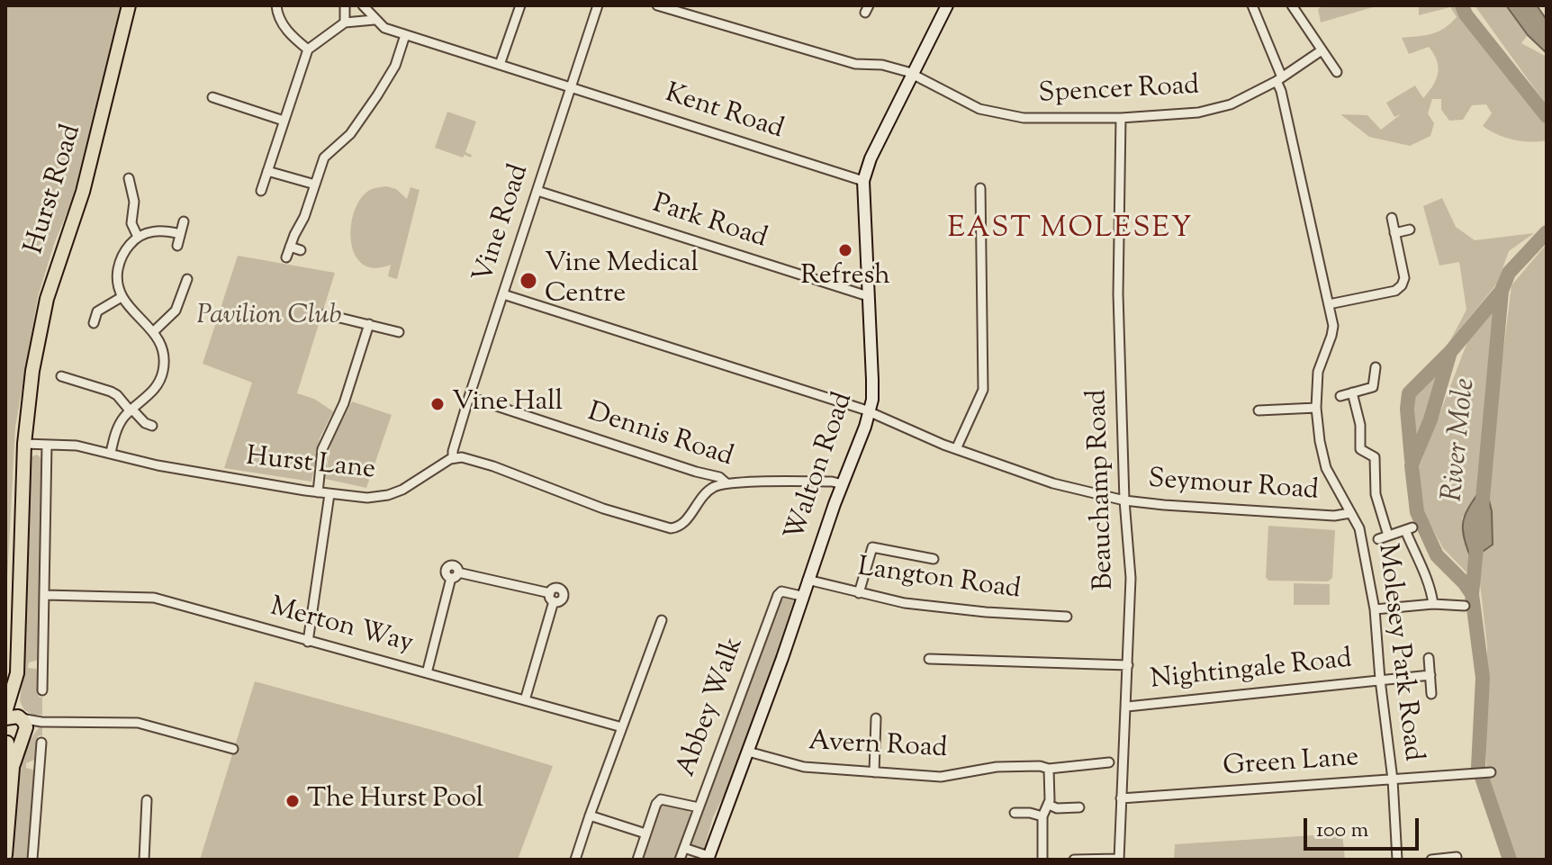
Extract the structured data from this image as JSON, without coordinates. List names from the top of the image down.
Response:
{
  "streets": {
    "main road": ["Hurst Road", "Walton Road"],
    "street": [
      "Spencer Road",
      "Kent Road",
      "Park Road",
      "Vine Road",
      "Dennis Road",
      "Hurst Lane",
      "Seymour Road",
      "Beauchamp Road",
      "Langton Road",
      "Merton Way",
      "Molesey Park Road",
      "Nightingale Road",
      "Abbey Walk",
      "Avern Road",
      "Green Lane"
    ]
  },
  "crossings": [
    ["Spencer Road", "Walton Road"],
    ["Spencer Road", "Beauchamp Road"],
    ["Spencer Road", "Molesey Park Road"],
    ["Kent Road", "Vine Road"],
    ["Kent Road", "Walton Road"],
    ["Hurst Road", "Hurst Lane"],
    ["Park Road", "Vine Road"],
    ["Park Road", "Walton Road"],
    ["Vine Road", "Dennis Road"],
    ["Vine Road", "Hurst Lane"],
    ["Vine Road", "Seymour Road"],
    ["Dennis Road", "Walton Road"],
    ["Walton Road", "Seymour Road"],
    ["Walton Road", "Langton Road"],
    ["Walton Road", "Abbey Walk"],
    ["Walton Road", "Avern Road"],
    ["Seymour Road", "Beauchamp Road"],
    ["Seymour Road", "Molesey Park Road"],
    ["Beauchamp Road", "Nightingale Road"],
    ["Beauchamp Road", "Green Lane"],
    ["Molesey Park Road", "Nightingale Road"],
    ["Molesey Park Road", "Green Lane"]
  ],
  "districts": ["EAST MOLESEY"],
  "water": ["River Mole"],
  "parks": ["Pavilion Club"],
  "places": [
    "Refresh",
    "Vine Medical Centre",
    "Vine Hall",
    "The Hurst Pool"
  ],
  "scale_bar": "100 m"
}
